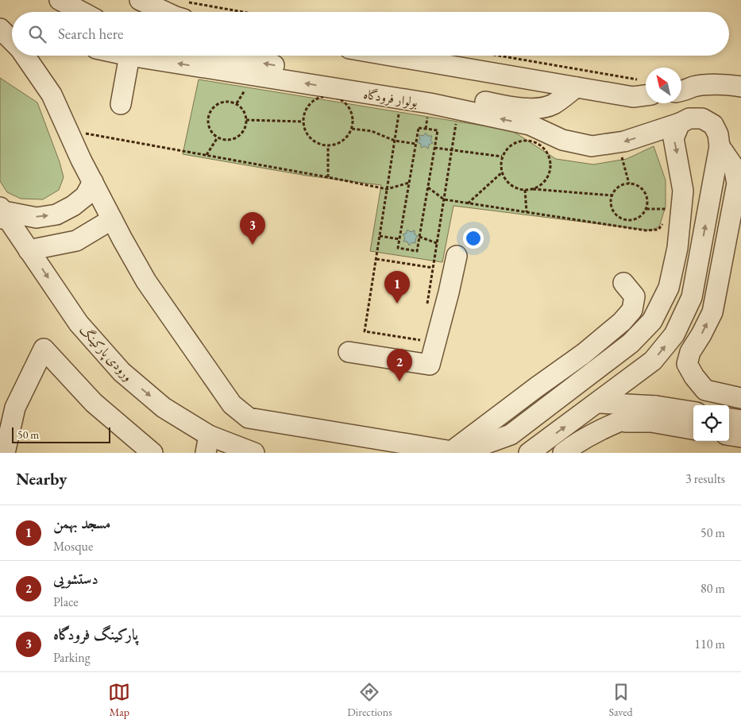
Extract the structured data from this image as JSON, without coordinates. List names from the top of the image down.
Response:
{
  "streets": {
    "lane": ["بولوار فرودگاه", "ورودی پارکینگ"]
  },
  "one_way": ["ورودی پارکینگ"],
  "scale_bar": "50 m",
  "north": "top left",
  "page": {
    "search": "Search here",
    "pins": ["3", "1", "2"],
    "scale": "50 m",
    "heading": ["Nearby", "3 results"],
    "list": [
      {
        "mark": "1",
        "name": "مسجد بهمن",
        "note": "Mosque",
        "value": "50 m"
      },
      {
        "mark": "2",
        "name": "دستشویی",
        "note": "Place",
        "value": "80 m"
      },
      {
        "mark": "3",
        "name": "پارکینگ فرودگاه",
        "note": "Parking",
        "value": "110 m"
      }
    ],
    "nav": ["Map", "Directions", "Saved"]
  }
}
